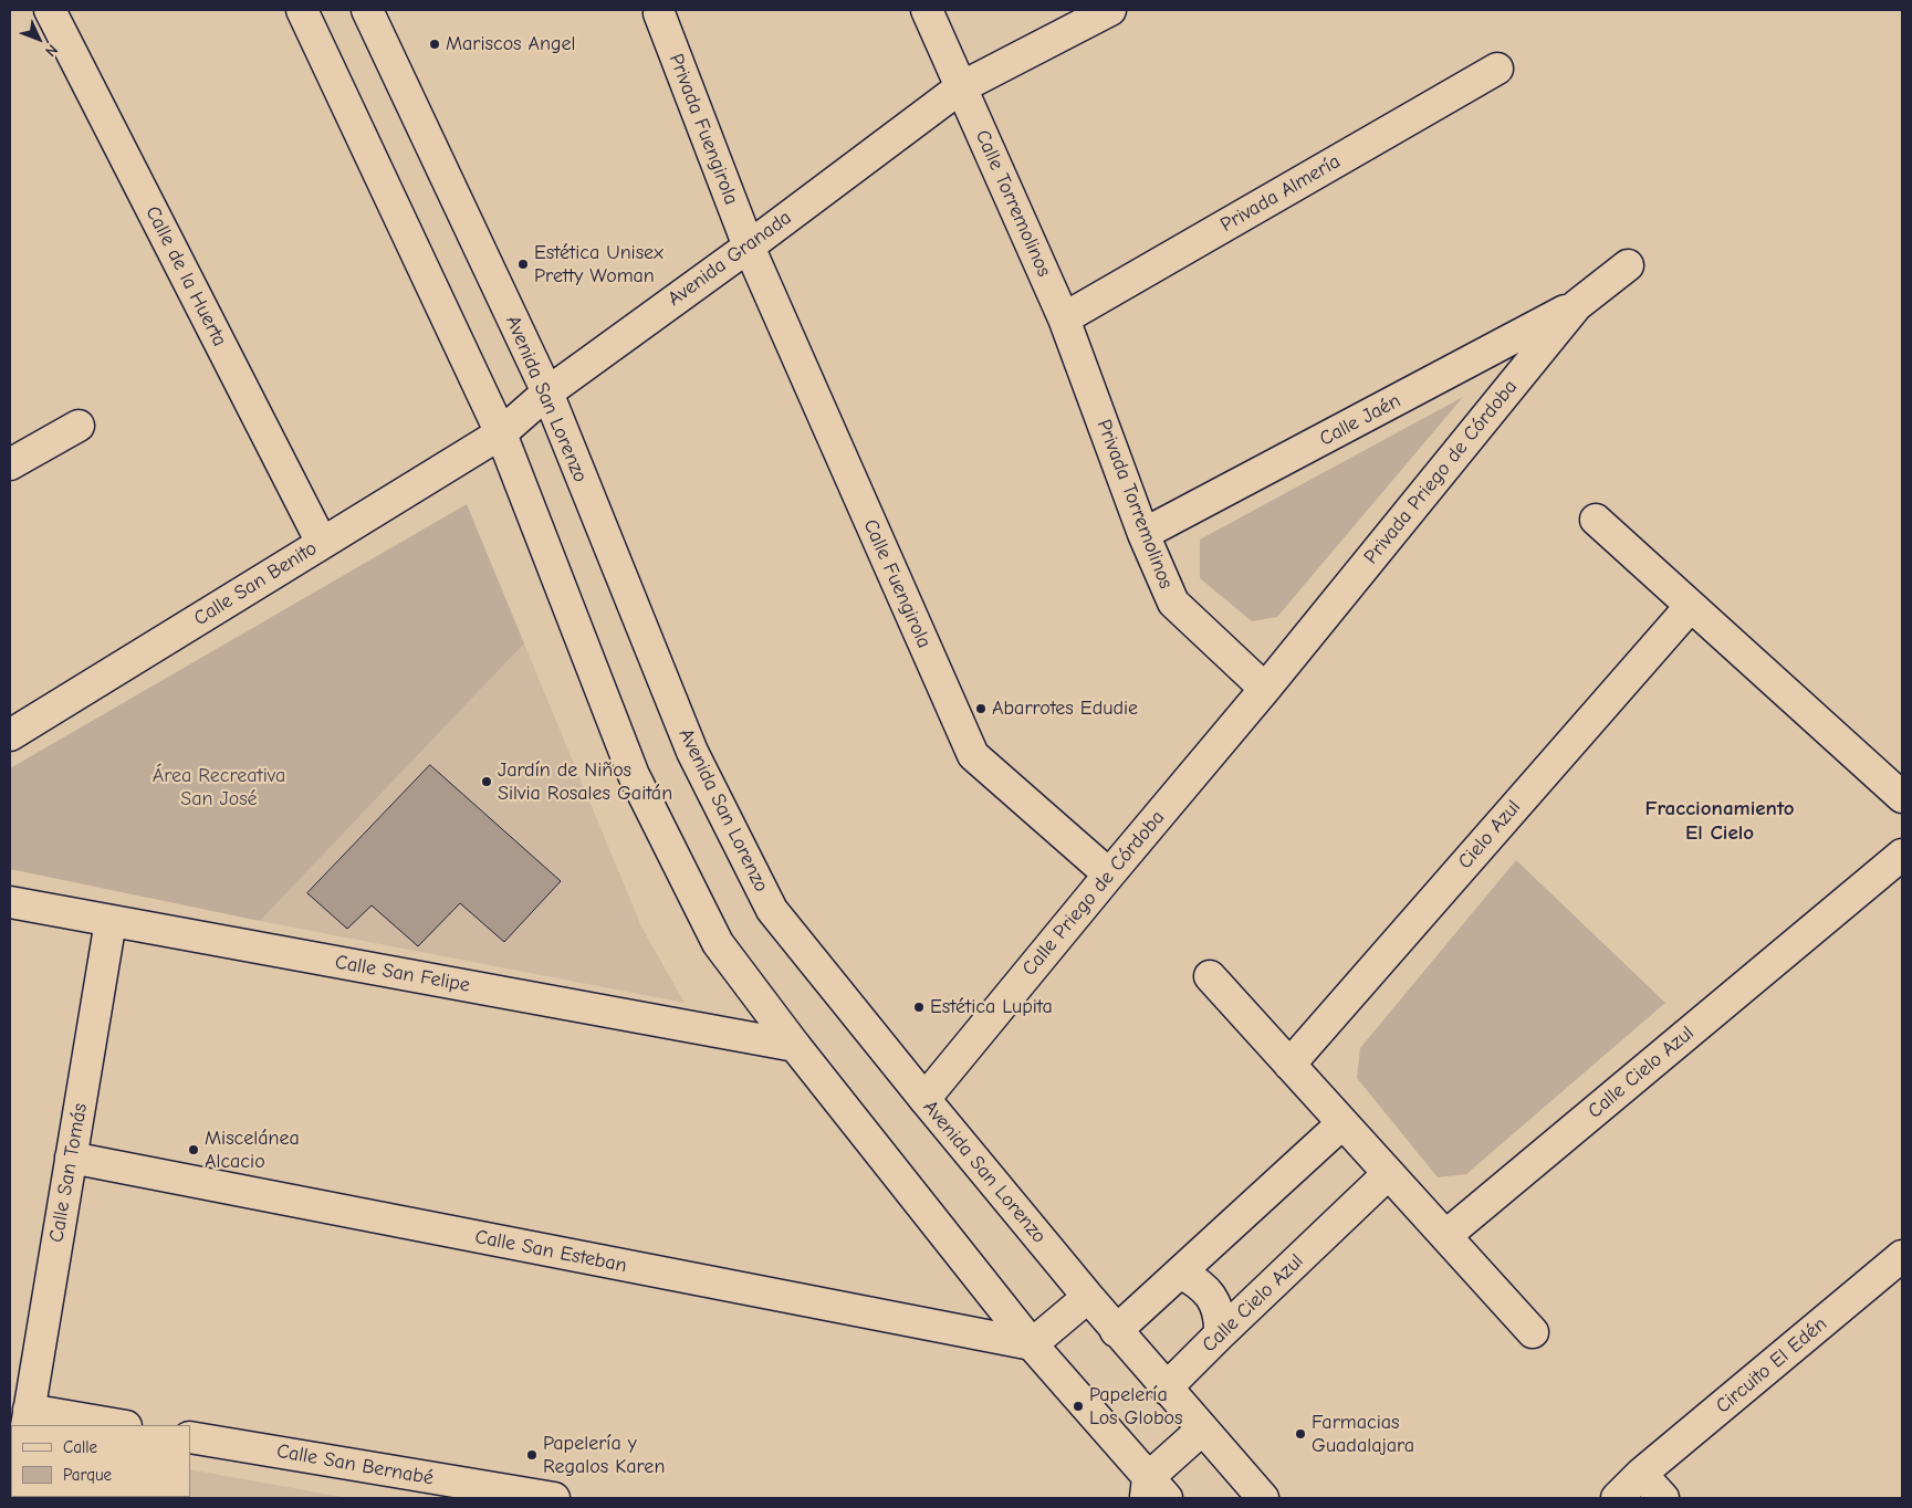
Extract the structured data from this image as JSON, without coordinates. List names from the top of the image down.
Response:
{
  "streets": {
    "street": [
      "Privada Fuengirola",
      "Privada Almería",
      "Calle Torremolinos",
      "Avenida Granada",
      "Calle de la Huerta",
      "Avenida San Lorenzo",
      "Calle Jaén",
      "Privada Priego de Córdoba",
      "Privada Torremolinos",
      "Calle San Benito",
      "Calle Fuengirola",
      "Cielo Azul",
      "Calle Priego de Córdoba",
      "Calle San Felipe",
      "Calle Cielo Azul",
      "Calle San Tomás",
      "Calle San Esteban",
      "Circuito El Edén",
      "Calle San Bernabé"
    ]
  },
  "crossings": [
    ["Privada Fuengirola", "Avenida Granada"],
    ["Privada Fuengirola", "Calle Fuengirola"],
    ["Privada Almería", "Calle Torremolinos"],
    ["Privada Almería", "Privada Torremolinos"],
    ["Calle Torremolinos", "Avenida Granada"],
    ["Calle Torremolinos", "Privada Torremolinos"],
    ["Avenida Granada", "Avenida San Lorenzo"],
    ["Avenida Granada", "Calle San Benito"],
    ["Avenida Granada", "Calle Fuengirola"],
    ["Calle de la Huerta", "Calle San Benito"],
    ["Avenida San Lorenzo", "Calle Priego de Córdoba"],
    ["Avenida San Lorenzo", "Calle Cielo Azul"],
    ["Calle Jaén", "Privada Priego de Córdoba"],
    ["Calle Jaén", "Privada Torremolinos"],
    ["Privada Priego de Córdoba", "Privada Torremolinos"],
    ["Privada Priego de Córdoba", "Calle Priego de Córdoba"],
    ["Privada Torremolinos", "Calle Priego de Córdoba"],
    ["Calle Fuengirola", "Calle Priego de Córdoba"],
    ["Calle San Felipe", "Calle San Tomás"],
    ["Calle San Tomás", "Calle San Esteban"]
  ],
  "districts": ["Fraccionamiento El Cielo"],
  "parks": ["Área Recreativa San José"],
  "places": [
    "Mariscos Angel",
    "Estética Unisex Pretty Woman",
    "Abarrotes Edudie",
    "Jardín de Niños Silvia Rosales Gaitán",
    "Estética Lupita",
    "Miscelánea Alcacio",
    "Papelería Los Globos",
    "Farmacias Guadalajara",
    "Papelería y Regalos Karen"
  ],
  "legend": ["Calle", "Parque"],
  "north": "bottom right"
}
